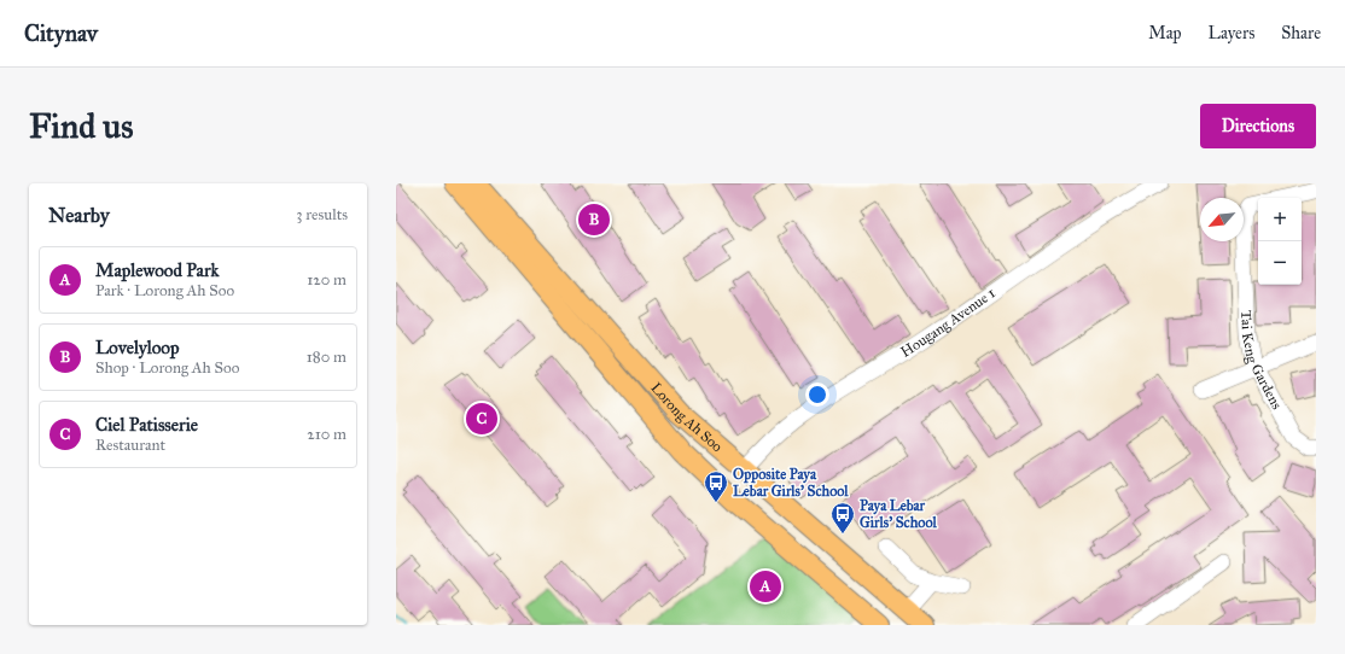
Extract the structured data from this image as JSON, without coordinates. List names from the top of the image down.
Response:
{
  "streets": {
    "main road": ["Lorong Ah Soo"],
    "street": ["Hougang Avenue 1", "Tai Keng Gardens"]
  },
  "crossings": [
    ["Hougang Avenue 1", "Lorong Ah Soo"]
  ],
  "places": {
    "bus stop": ["Opposite Paya Lebar Girls' School", "Paya Lebar Girls' School"]
  },
  "north": "bottom left",
  "page": {
    "header": "Citynav",
    "nav": ["Map", "Layers", "Share"],
    "buttons": "Directions",
    "title": "Find us",
    "heading": ["Nearby", "3 results"],
    "map_buttons": ["+", "−"],
    "pins": ["B", "C", "A"],
    "list": [
      {
        "mark": "A",
        "name": "Maplewood Park",
        "note": "Park · Lorong Ah Soo",
        "value": "120 m"
      },
      {
        "mark": "B",
        "name": "Lovelyloop",
        "note": "Shop · Lorong Ah Soo",
        "value": "180 m"
      },
      {
        "mark": "C",
        "name": "Ciel Patisserie",
        "note": "Restaurant",
        "value": "210 m"
      }
    ]
  }
}
